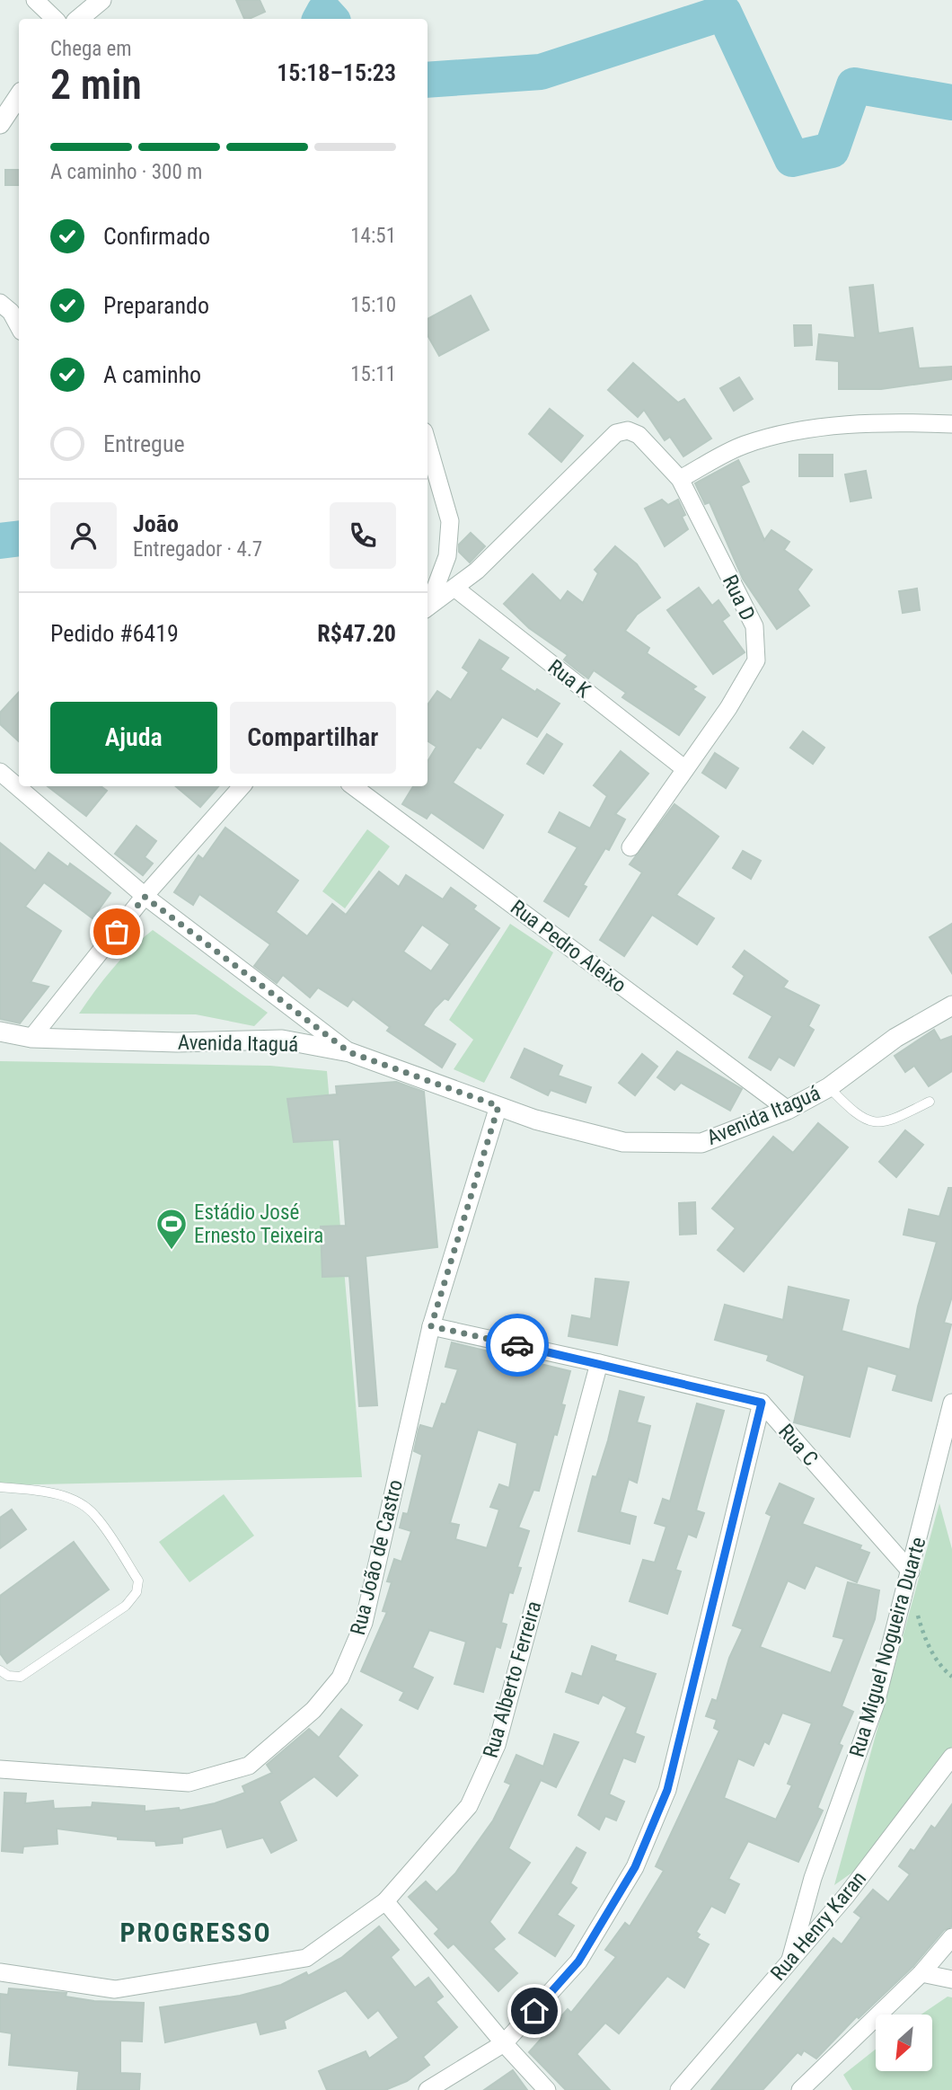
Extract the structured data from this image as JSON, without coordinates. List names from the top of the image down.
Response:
{
  "streets": {
    "street": [
      "Rua D",
      "Rua K",
      "Rua Pedro Aleixo",
      "Avenida Itaguá",
      "Rua C",
      "Rua João de Castro",
      "Rua Miguel Nogueira Duarte",
      "Rua Alberto Ferreira",
      "Rua Henry Karan"
    ]
  },
  "crossings": [
    ["Rua D", "Rua K"],
    ["Rua Pedro Aleixo", "Avenida Itaguá"],
    ["Avenida Itaguá", "Rua João de Castro"],
    ["Rua C", "Rua Miguel Nogueira Duarte"],
    ["Rua Miguel Nogueira Duarte", "Rua Henry Karan"]
  ],
  "districts": ["PROGRESSO"],
  "places": {
    "sports": ["Estádio José Ernesto Teixeira"]
  },
  "north": "bottom left",
  "page": {
    "heading": ["2 min", "Chega em", "15:18–15:23"],
    "panel": [
      "João",
      "Entregador · 4.7",
      "Pedido #6419",
      "R$47.20"
    ],
    "bar": "A caminho · 300 m",
    "list": [
      ["Confirmado", "14:51"],
      ["Preparando", "15:10"],
      ["A caminho", "15:11"],
      "Entregue"
    ],
    "buttons": ["Ajuda", "Compartilhar"]
  }
}
